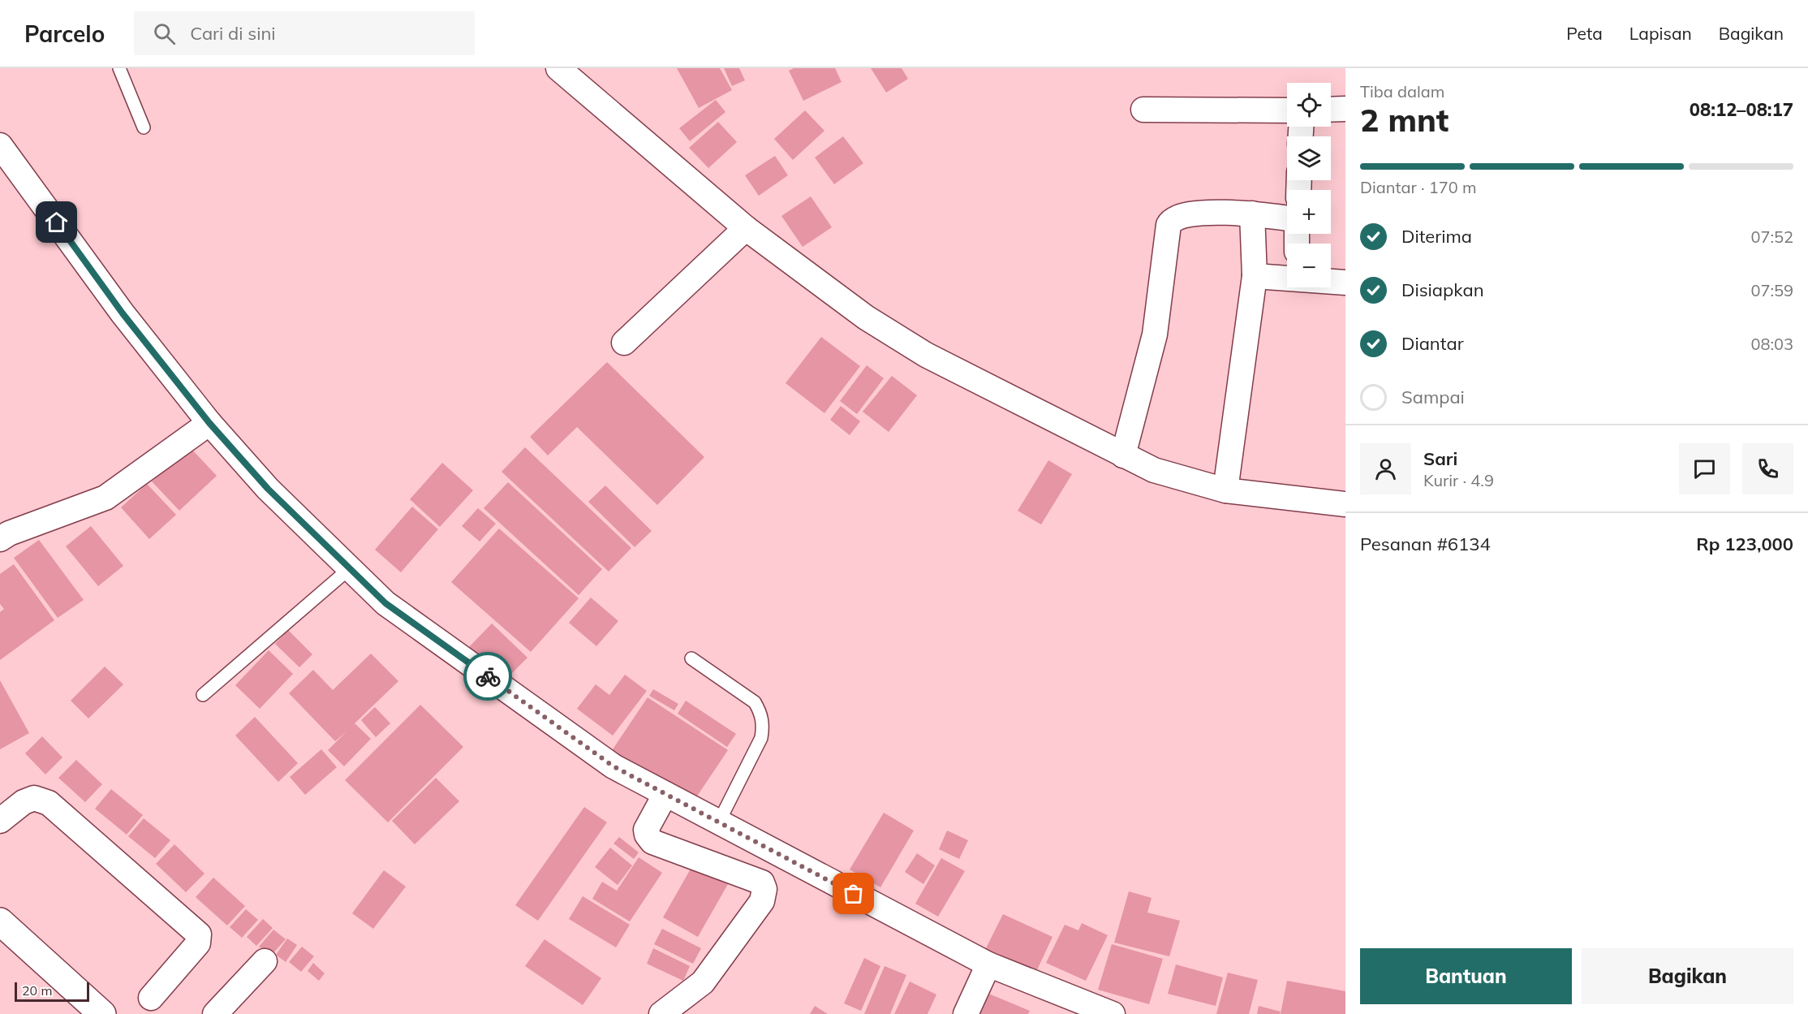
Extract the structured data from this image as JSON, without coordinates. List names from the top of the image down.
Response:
{
  "scale_bar": "20 m",
  "page": {
    "header": "Parcelo",
    "search": "Cari di sini",
    "nav": ["Peta", "Lapisan", "Bagikan"],
    "heading": ["2 mnt", "Tiba dalam", "08:12–08:17"],
    "panel": [
      "Sari",
      "Kurir · 4.9",
      "Pesanan #6134",
      "Rp 123,000"
    ],
    "map_buttons": ["+", "−"],
    "bar": "Diantar · 170 m",
    "list": [
      ["Diterima", "07:52"],
      ["Disiapkan", "07:59"],
      ["Diantar", "08:03"],
      "Sampai"
    ],
    "buttons": ["Bantuan", "Bagikan"],
    "scale": "20 m"
  }
}
